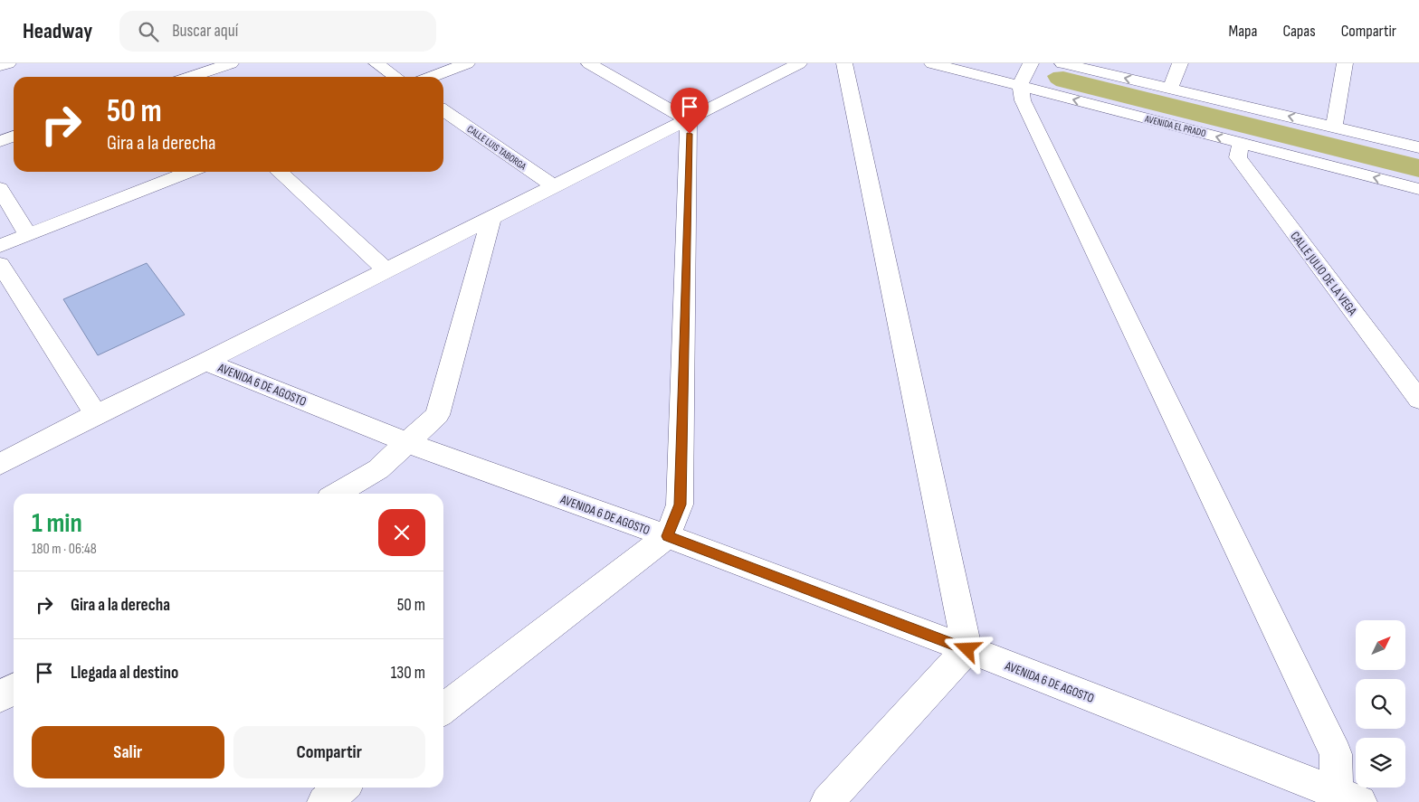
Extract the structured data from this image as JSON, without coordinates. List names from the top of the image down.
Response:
{
  "streets": {
    "street": [
      "AVENIDA EL PRADO",
      "CALLE LUIS TABORGA",
      "CALLE JULIO DE LA VEGA",
      "AVENIDA 6 DE AGOSTO"
    ]
  },
  "crossings": [
    ["AVENIDA EL PRADO", "CALLE JULIO DE LA VEGA"]
  ],
  "north": "top right",
  "page": {
    "header": "Headway",
    "search": "Buscar aquí",
    "nav": ["Mapa", "Capas", "Compartir"],
    "turn": ["50 m", "Gira a la derecha"],
    "heading": ["1 min", "180 m · 06:48"],
    "list": [
      {
        "name": "Gira a la derecha",
        "value": "50 m"
      },
      {
        "name": "Llegada al destino",
        "value": "130 m"
      }
    ],
    "buttons": ["Salir", "Compartir"]
  }
}
